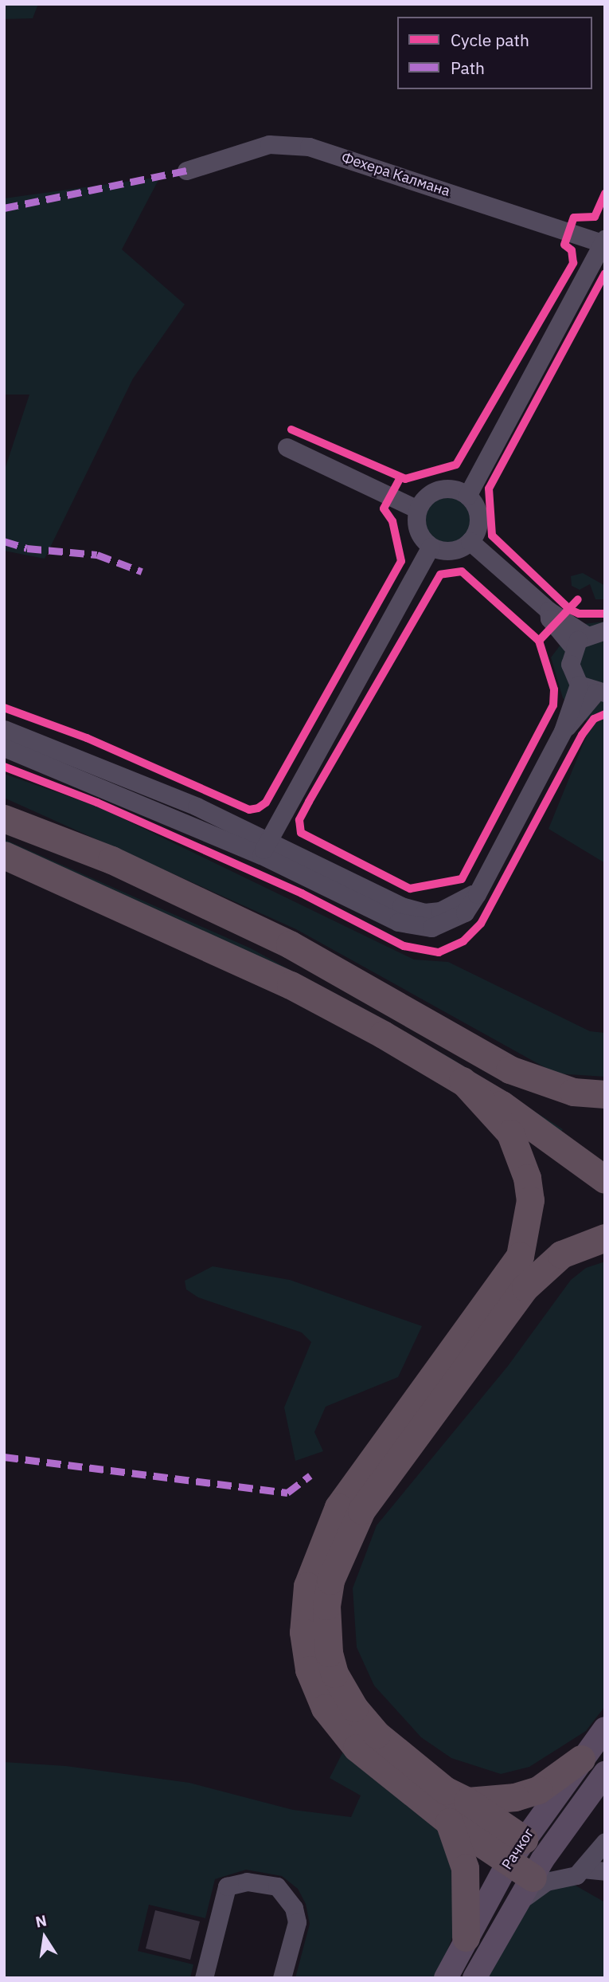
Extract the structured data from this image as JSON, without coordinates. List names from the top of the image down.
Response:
{
  "streets": {
    "main road": ["Рачког"],
    "street": ["Фехера Калмана"]
  },
  "legend": ["Cycle path", "Path"],
  "north": "top"
}
